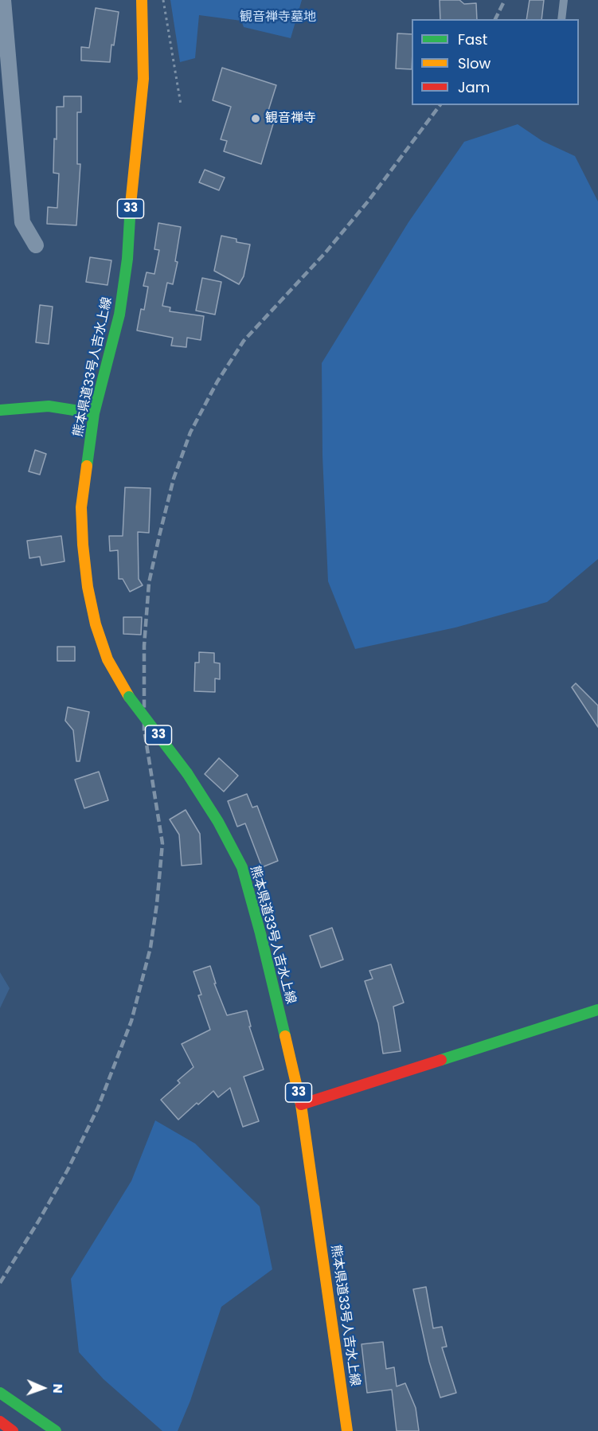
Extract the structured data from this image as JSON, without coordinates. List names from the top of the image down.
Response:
{
  "streets": {
    "main road": ["33", "熊本県道33号人吉水上線"]
  },
  "parks": ["観音禅寺墓地"],
  "places": ["観音禅寺"],
  "legend": ["Fast", "Slow", "Jam"],
  "north": "right"
}
